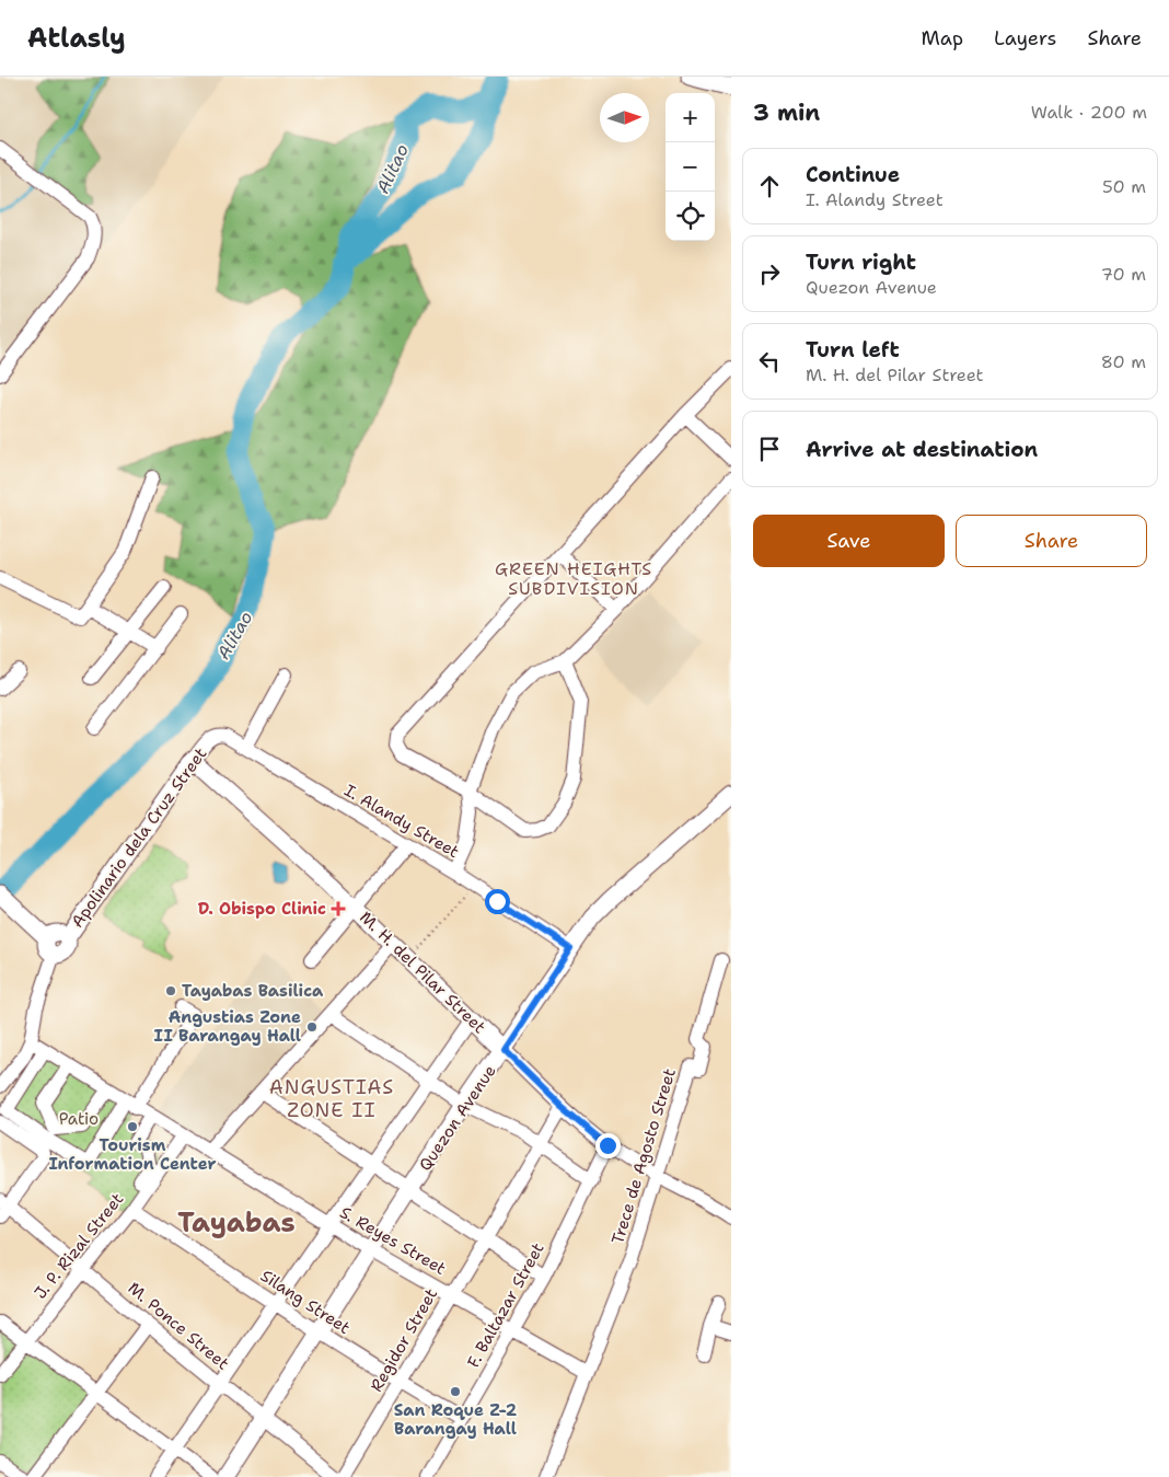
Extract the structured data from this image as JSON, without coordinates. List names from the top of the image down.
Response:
{
  "streets": {
    "main road": ["Apolinario dela Cruz Street", "M. H. del Pilar Street", "Quezon Avenue"],
    "street": [
      "I. Alandy Street",
      "Trece de Agosto Street",
      "S. Reyes Street",
      "J. P. Rizal Street",
      "Silang Street",
      "F. Baltazar Street",
      "M. Ponce Street",
      "Regidor Street"
    ]
  },
  "crossings": [
    ["I. Alandy Street", "Apolinario dela Cruz Street"],
    ["I. Alandy Street", "Quezon Avenue"],
    ["Apolinario dela Cruz Street", "M. H. del Pilar Street"],
    ["M. H. del Pilar Street", "Quezon Avenue"],
    ["M. H. del Pilar Street", "Trece de Agosto Street"],
    ["M. H. del Pilar Street", "F. Baltazar Street"],
    ["M. H. del Pilar Street", "Regidor Street"],
    ["Quezon Avenue", "S. Reyes Street"],
    ["Quezon Avenue", "Silang Street"],
    ["Quezon Avenue", "M. Ponce Street"],
    ["Trece de Agosto Street", "S. Reyes Street"],
    ["S. Reyes Street", "J. P. Rizal Street"],
    ["S. Reyes Street", "F. Baltazar Street"],
    ["S. Reyes Street", "Regidor Street"],
    ["J. P. Rizal Street", "Silang Street"],
    ["J. P. Rizal Street", "M. Ponce Street"],
    ["Silang Street", "F. Baltazar Street"],
    ["Silang Street", "Regidor Street"]
  ],
  "districts": ["GREEN HEIGHTS SUBDIVISION", "ANGUSTIAS ZONE II", "Tayabas"],
  "water": ["Alitao"],
  "parks": ["Patio"],
  "places": {
    "health": ["D. Obispo Clinic"],
    "other": [
      "Tayabas Basilica",
      "Angustias Zone II Barangay Hall",
      "Tourism Information Center",
      "San Roque Z-2 Barangay Hall"
    ]
  },
  "north": "right",
  "page": {
    "header": "Atlasly",
    "nav": ["Map", "Layers", "Share"],
    "heading": ["3 min", "Walk · 200 m"],
    "map_buttons": ["+", "−"],
    "list": [
      ["Continue", "I. Alandy Street", "50 m"],
      ["Turn right", "Quezon Avenue", "70 m"],
      ["Turn left", "M. H. del Pilar Street", "80 m"],
      "Arrive at destination"
    ],
    "buttons": ["Save", "Share"]
  }
}
